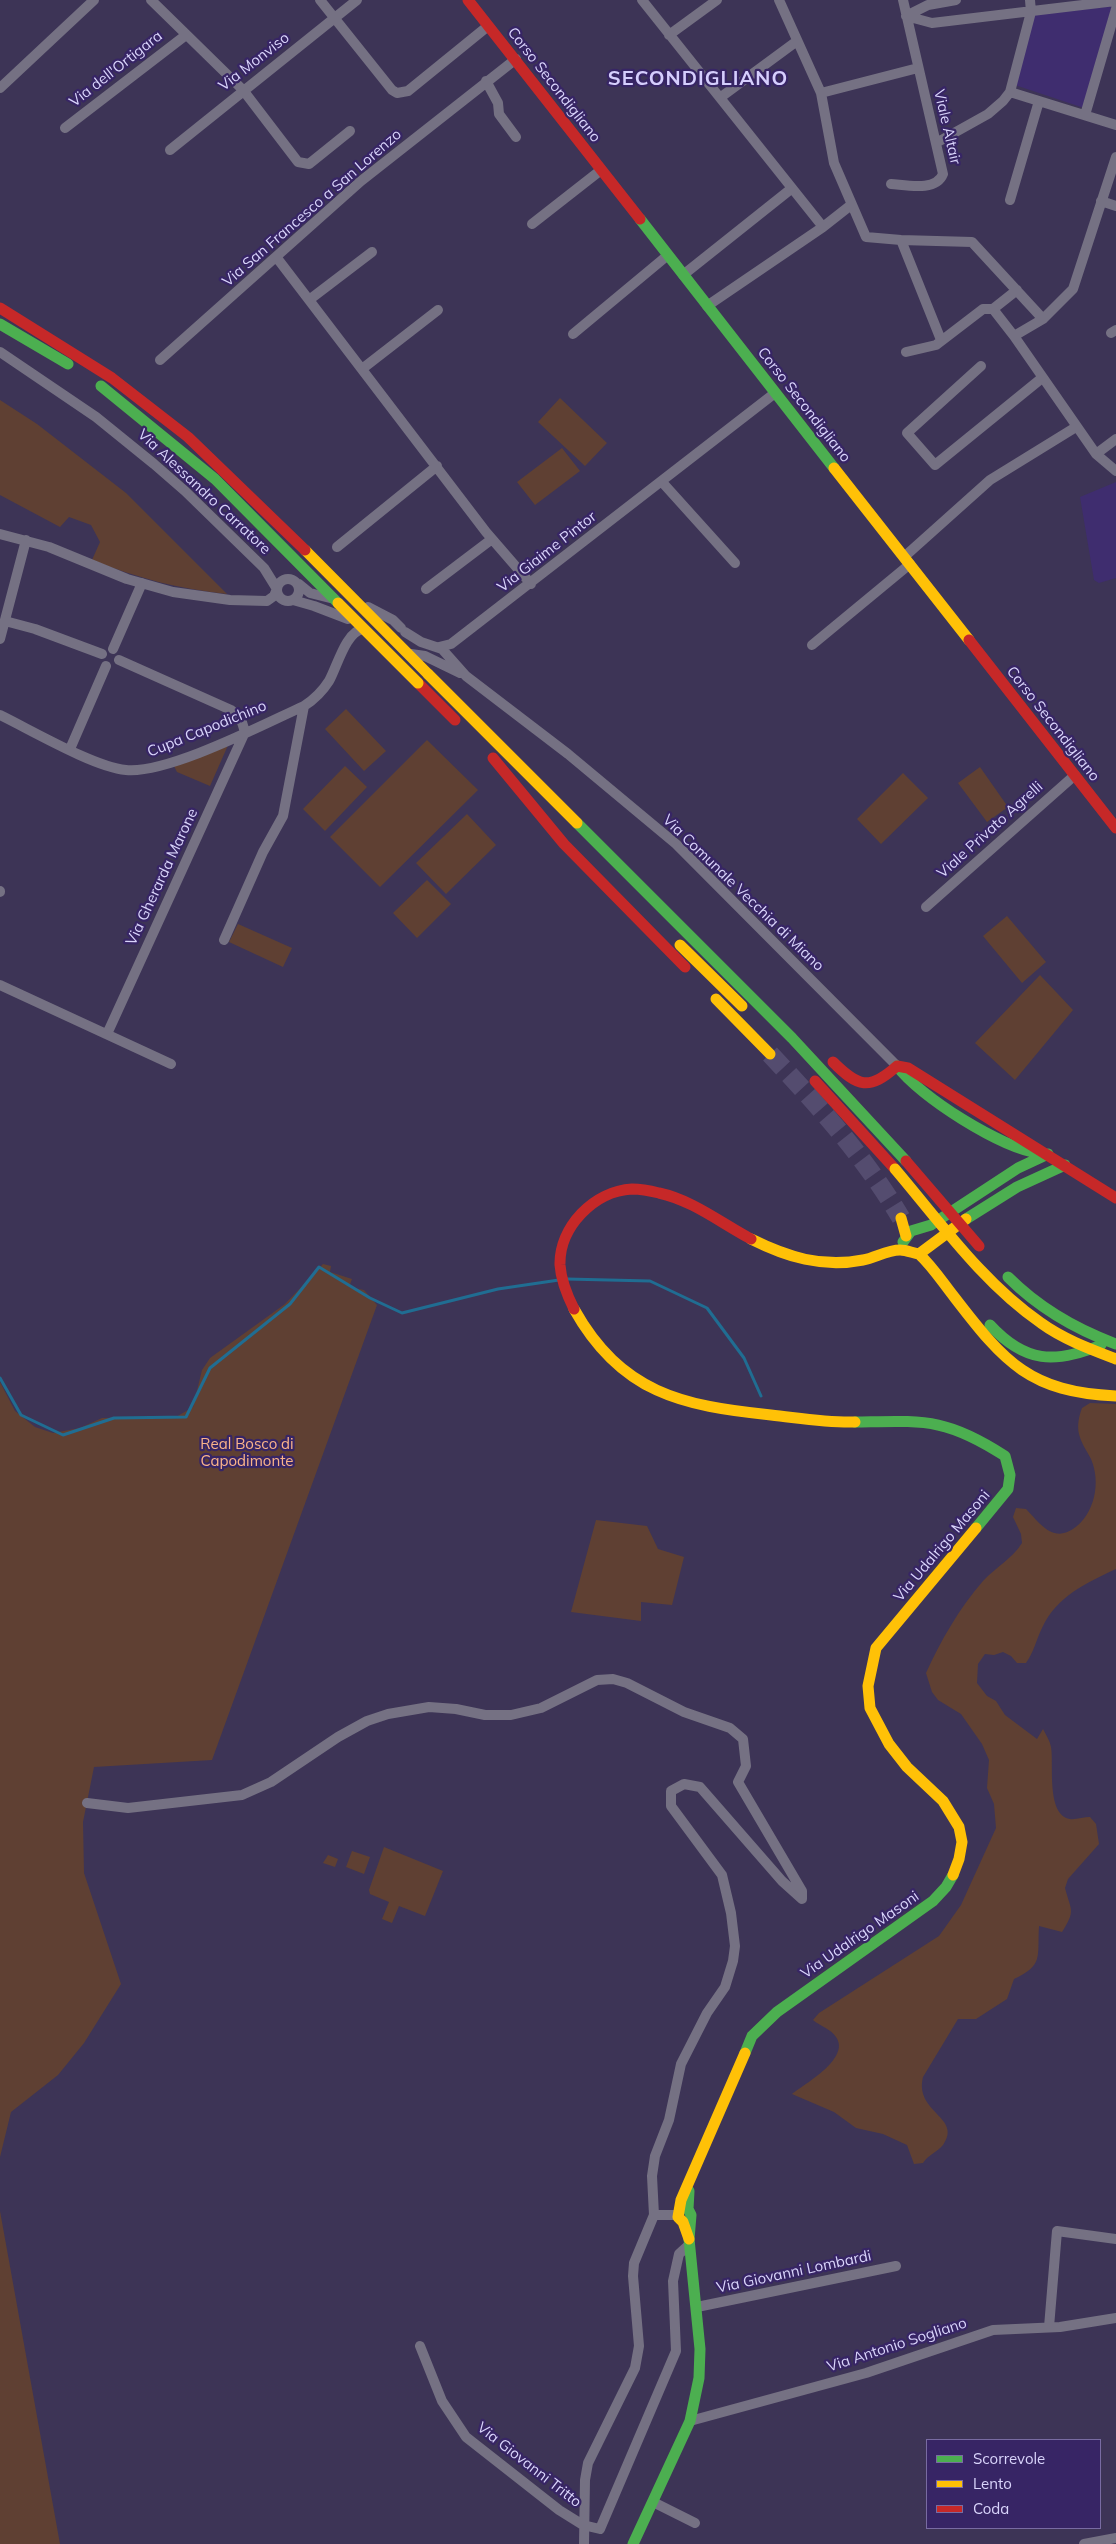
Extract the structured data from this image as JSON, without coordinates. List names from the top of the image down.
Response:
{
  "streets": {
    "main road": ["Corso Secondigliano", "Via Comunale Vecchia di Miano", "Via Udalrigo Masoni"],
    "street": [
      "Via Monviso",
      "Via dell'Ortigara",
      "Viale Altair",
      "Via San Francesco a San Lorenzo",
      "Via Alessandro Carratore",
      "Via Giaime Pintor",
      "Cupa Capodichino",
      "Viale Privato Agrelli",
      "Via Gherarda Marone",
      "Via Giovanni Lombardi",
      "Via Antonio Sogliano",
      "Via Giovanni Tritto"
    ]
  },
  "crossings": [
    ["Corso Secondigliano", "Via San Francesco a San Lorenzo"],
    ["Corso Secondigliano", "Via Giaime Pintor"],
    ["Corso Secondigliano", "Viale Privato Agrelli"],
    ["Via Alessandro Carratore", "Via Comunale Vecchia di Miano"],
    ["Via Giaime Pintor", "Via Comunale Vecchia di Miano"],
    ["Cupa Capodichino", "Via Gherarda Marone"],
    ["Cupa Capodichino", "Via Comunale Vecchia di Miano"],
    ["Via Comunale Vecchia di Miano", "Via Udalrigo Masoni"]
  ],
  "districts": ["SECONDIGLIANO"],
  "parks": ["Real Bosco di Capodimonte"],
  "legend": ["Scorrevole", "Lento", "Coda"]
}
